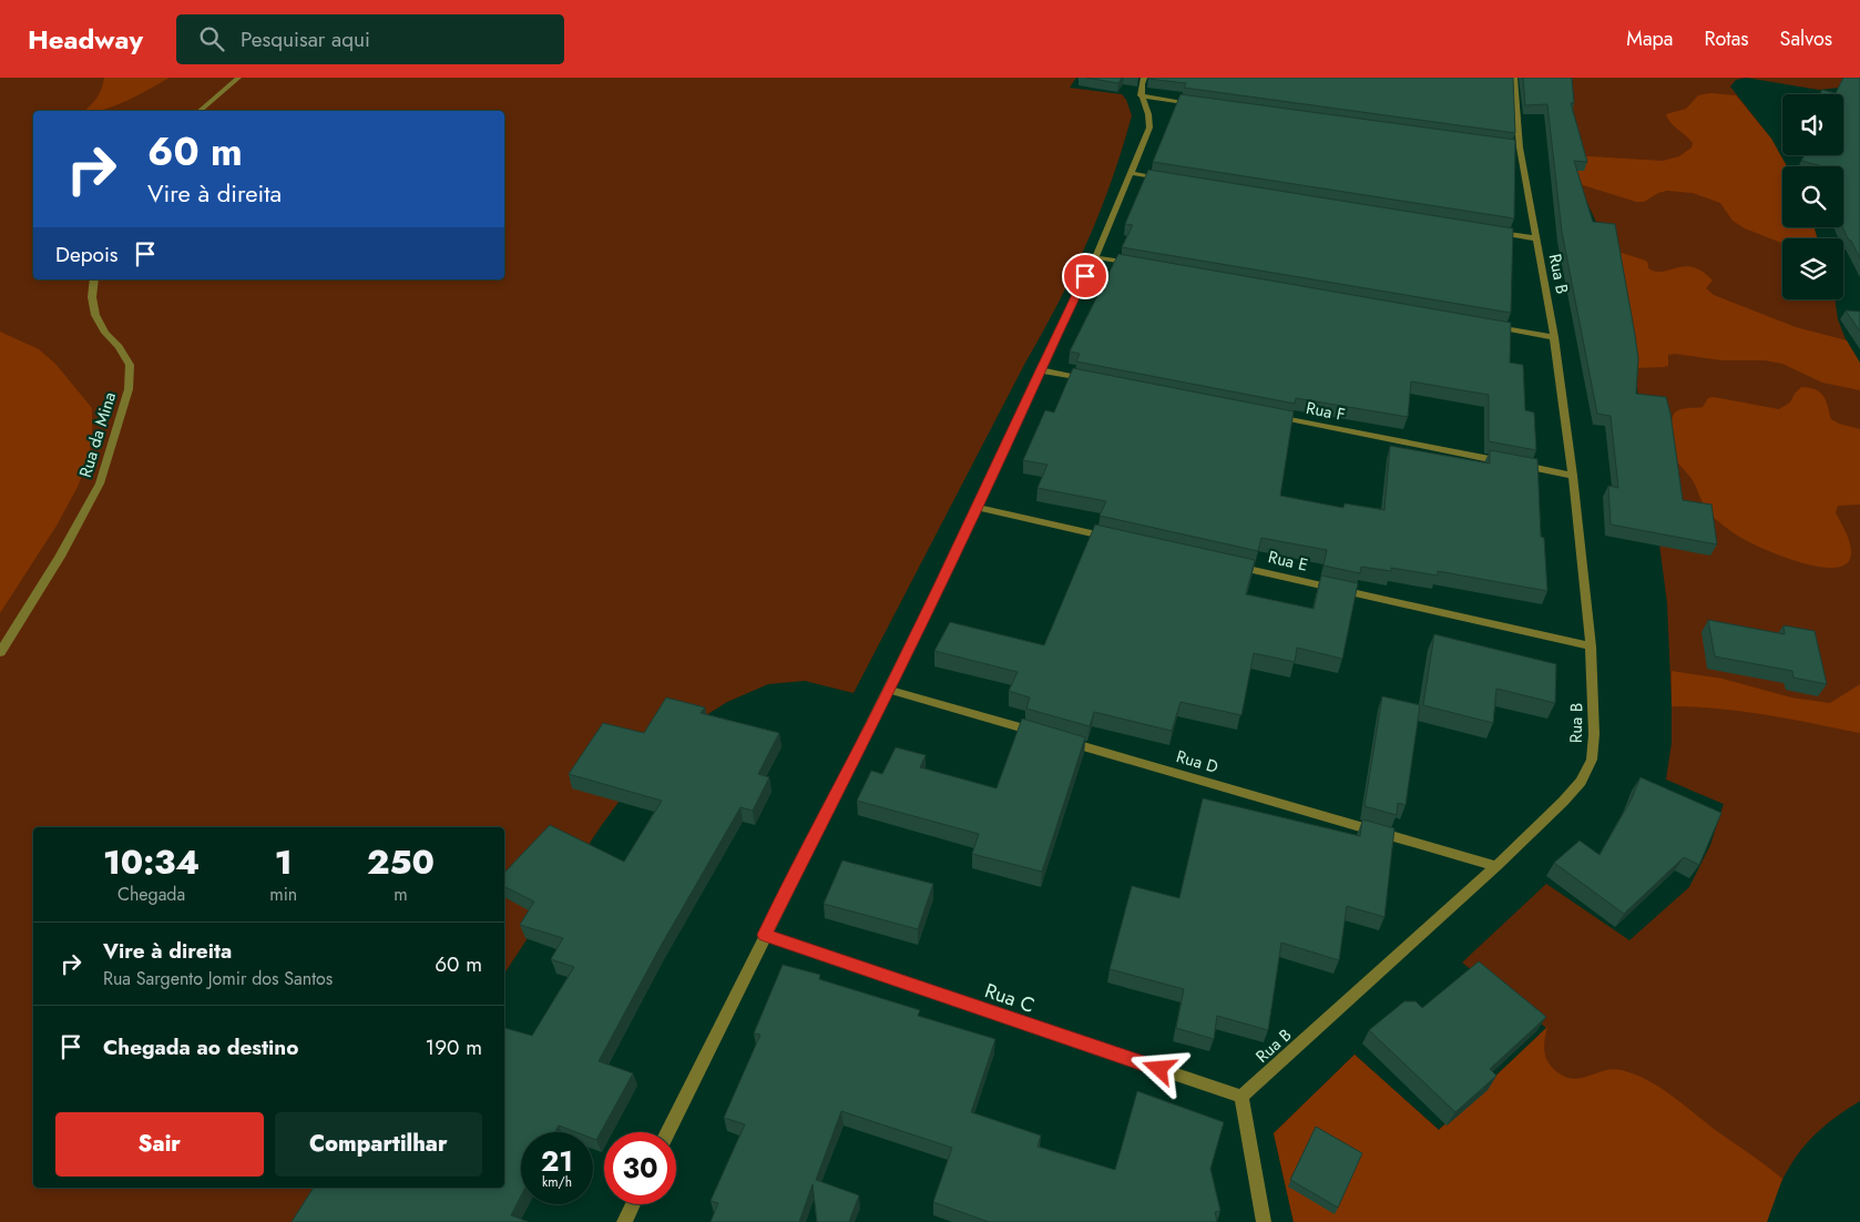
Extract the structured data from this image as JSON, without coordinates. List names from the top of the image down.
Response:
{
  "streets": {
    "street": [
      "Rua B",
      "Rua F",
      "Rua da Mina",
      "Rua E",
      "Rua D",
      "Rua C"
    ]
  },
  "crossings": [
    ["Rua B", "Rua E"],
    ["Rua B", "Rua D"],
    ["Rua B", "Rua C"]
  ],
  "page": {
    "header": "Headway",
    "search": "Pesquisar aqui",
    "nav": ["Mapa", "Rotas", "Salvos"],
    "turn": ["60 m", "Vire à direita"],
    "then": "Depois",
    "eta": [
      "10:34",
      "Chegada",
      "1",
      "min",
      "250",
      "m"
    ],
    "list": [
      {
        "name": "Vire à direita",
        "note": "Rua Sargento Jomir dos Santos",
        "value": "60 m"
      },
      {
        "name": "Chegada ao destino",
        "value": "190 m"
      }
    ],
    "buttons": ["Sair", "Compartilhar"],
    "speed": "21 km/h",
    "limit": "30"
  }
}
